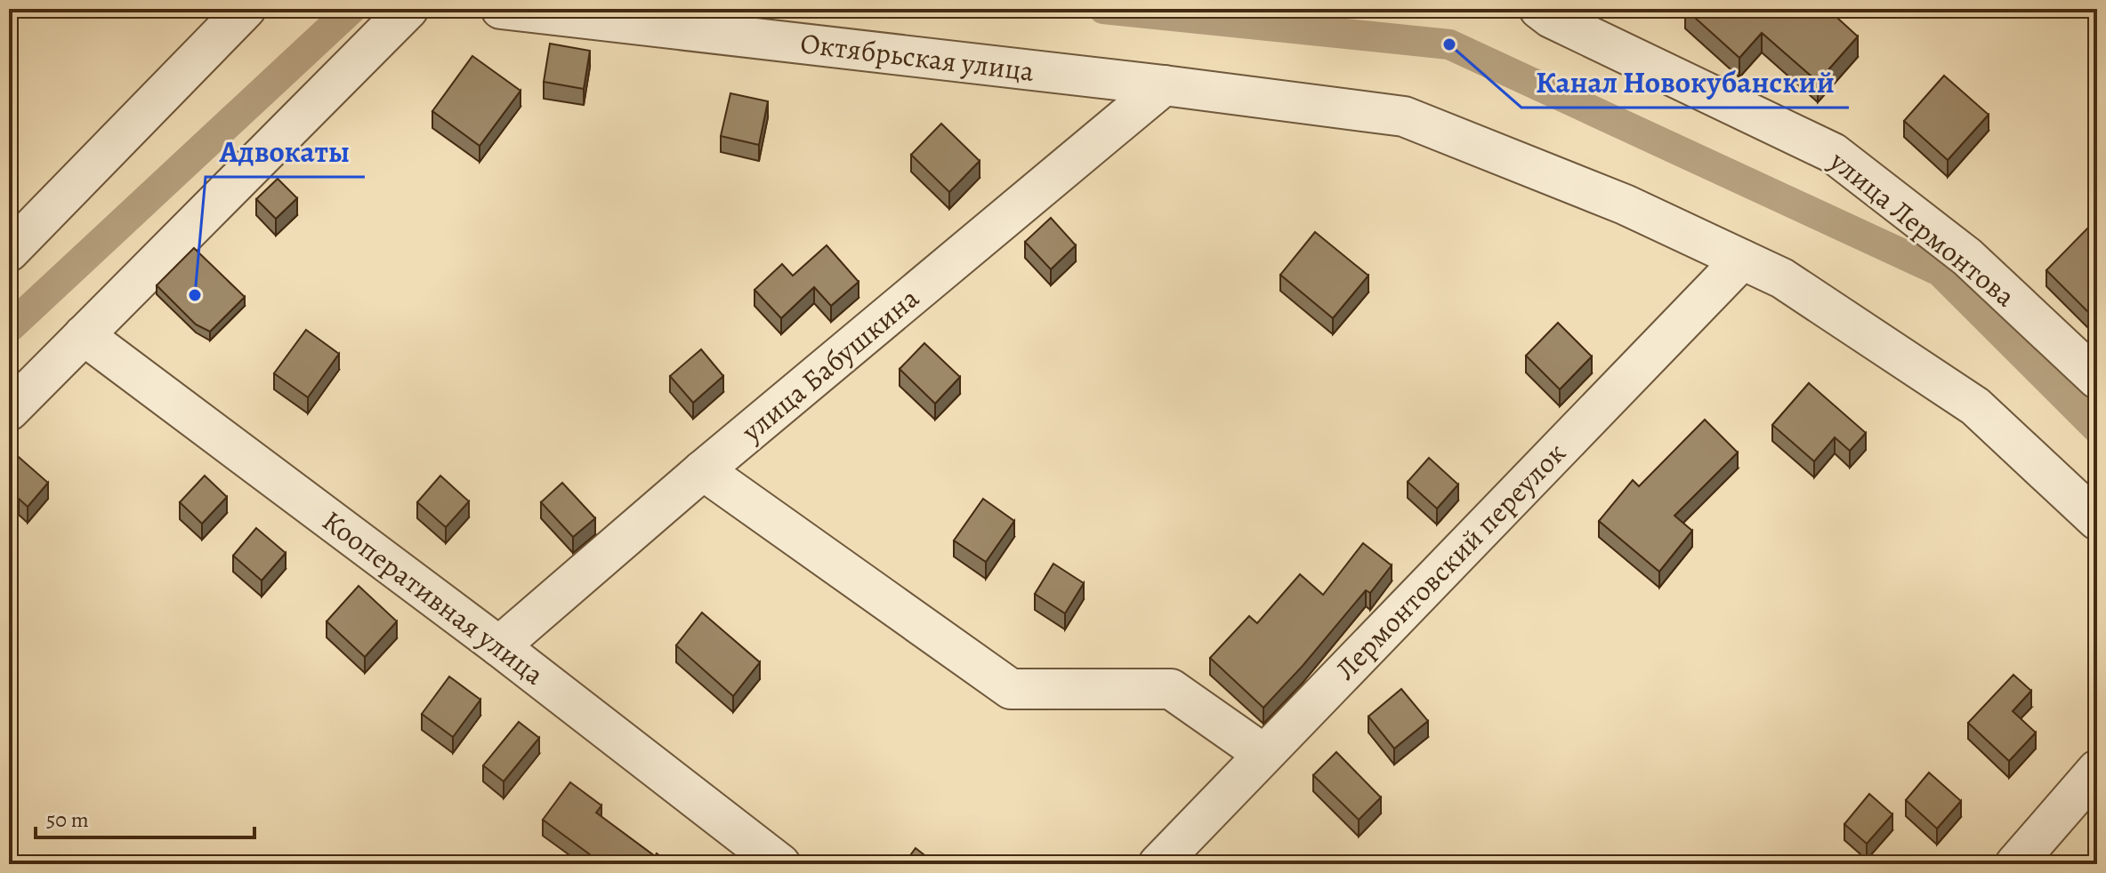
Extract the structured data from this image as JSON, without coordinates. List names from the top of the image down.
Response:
{
  "streets": {
    "street": [
      "Октябрьская улица",
      "улица Лермонтова",
      "улица Бабушкина",
      "Лермонтовский переулок",
      "Кооперативная улица"
    ]
  },
  "crossings": [
    ["Октябрьская улица", "улица Бабушкина"],
    ["Октябрьская улица", "Лермонтовский переулок"],
    ["улица Бабушкина", "Кооперативная улица"]
  ],
  "places": ["Канал Новокубанский", "Адвокаты"],
  "scale_bar": "50 m"
}
